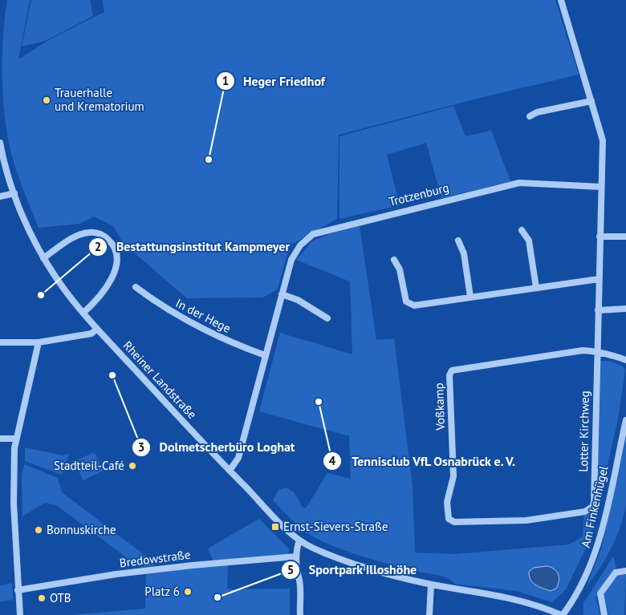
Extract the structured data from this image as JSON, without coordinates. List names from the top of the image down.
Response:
{
  "streets": {
    "street": [
      "Trotzenburg",
      "In der Hege",
      "Rheiner Landstraße",
      "Voßkamp",
      "Lotter Kirchweg",
      "Am Finkenhügel",
      "Bredowstraße"
    ]
  },
  "crossings": [
    ["Trotzenburg", "In der Hege"],
    ["Trotzenburg", "Rheiner Landstraße"],
    ["Trotzenburg", "Lotter Kirchweg"],
    ["Rheiner Landstraße", "Am Finkenhügel"],
    ["Voßkamp", "Lotter Kirchweg"]
  ],
  "places": {
    "other": [
      "Trauerhalle und Krematorium",
      "Heger Friedhof",
      "Bestattungsinstitut Kampmeyer",
      "Dolmetscherbüro Loghat",
      "Tennisclub VfL Osnabrück e. V.",
      "Stadtteil-Café",
      "Bonnuskirche",
      "Platz 6",
      "Sportpark Illoshöhe",
      "OTB"
    ],
    "transit": ["Ernst-Sievers-Straße"]
  }
}
